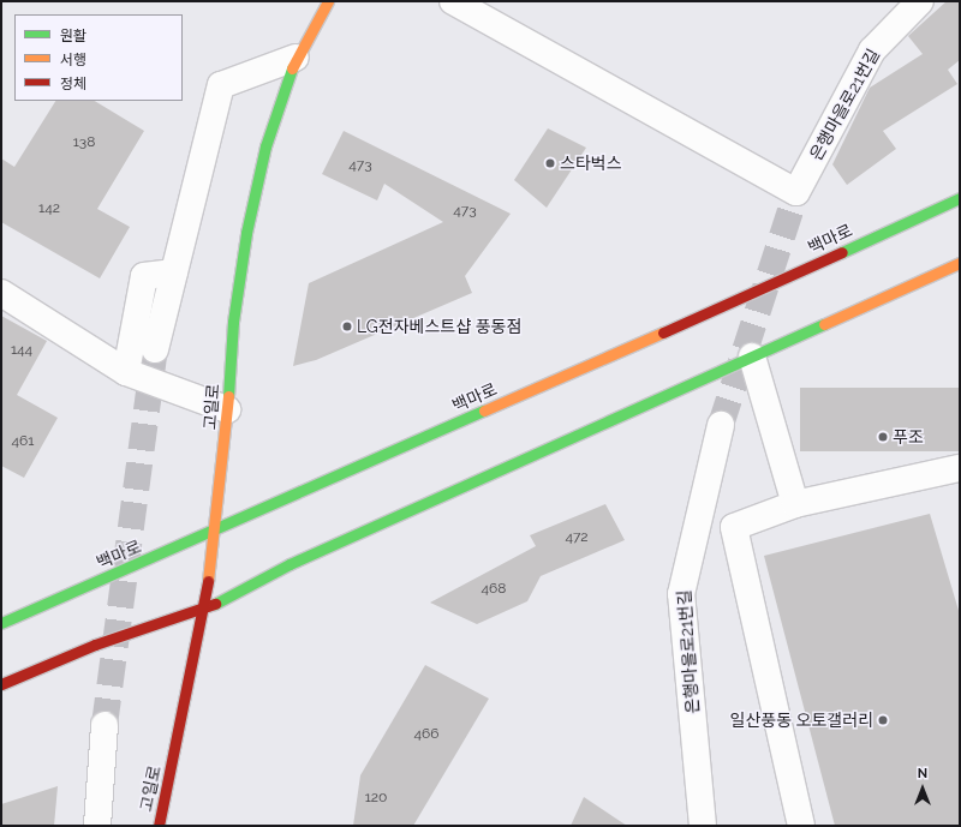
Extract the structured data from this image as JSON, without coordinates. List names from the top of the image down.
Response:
{
  "streets": {
    "main road": ["백마로", "고일로"],
    "street": ["은행마을로21번길"]
  },
  "crossings": [
    ["백마로", "고일로"]
  ],
  "places": [
    "스타벅스",
    "LG전자베스트샵 풍동점",
    "푸조",
    "일산풍동 오토갤러리"
  ],
  "house_numbers": [
    "138",
    "473",
    "142",
    "473",
    "144",
    "461",
    "472",
    "468",
    "466",
    "120"
  ],
  "legend": ["원활", "서행", "정체"],
  "north": "top"
}
